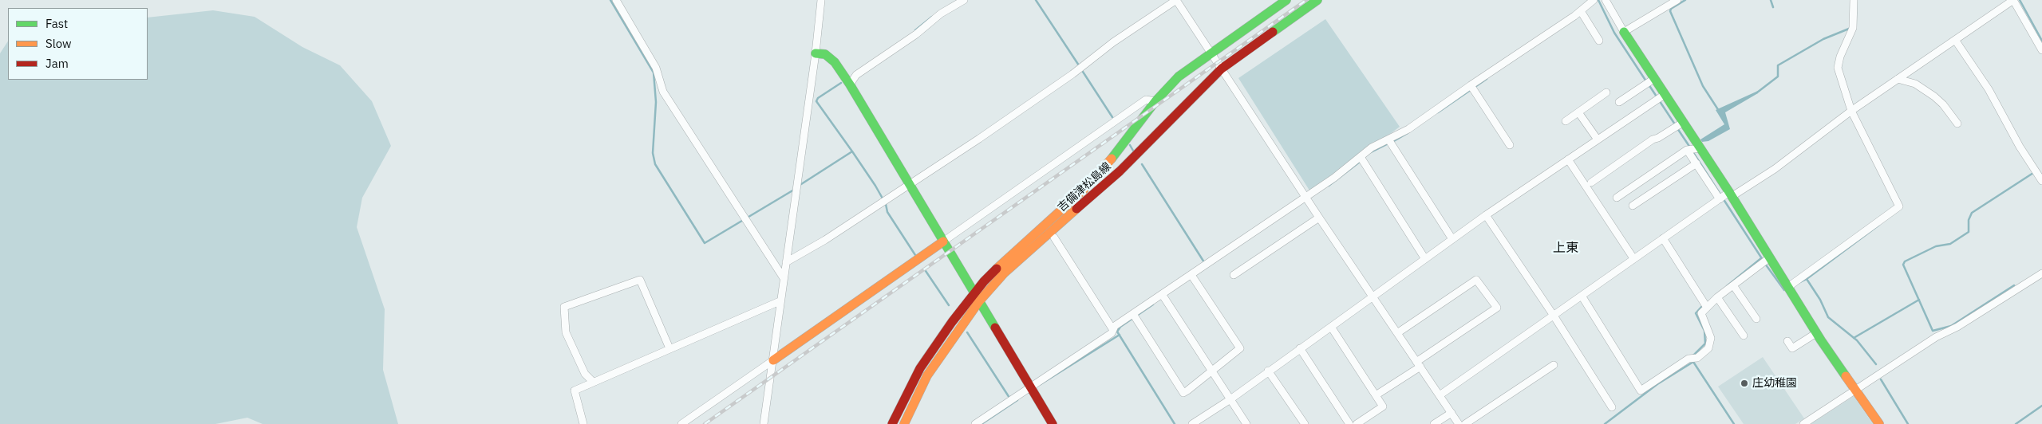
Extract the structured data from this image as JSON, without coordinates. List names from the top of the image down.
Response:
{
  "streets": {
    "main road": ["吉備津松島線"]
  },
  "districts": ["上東"],
  "places": ["庄幼稚園"],
  "legend": ["Fast", "Slow", "Jam"]
}
